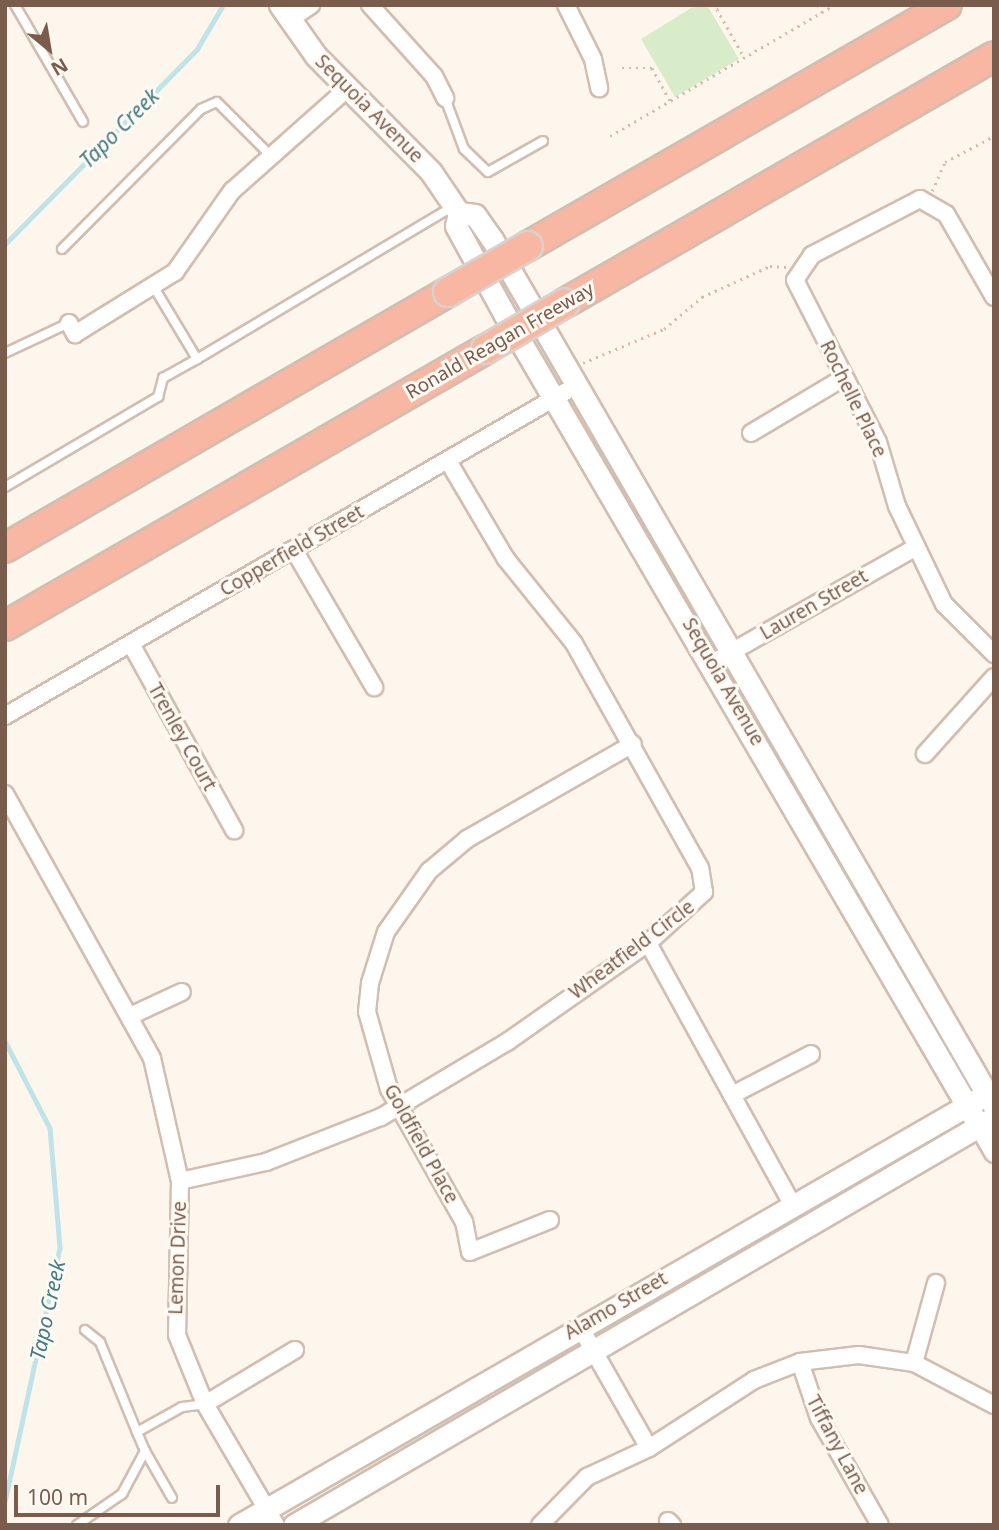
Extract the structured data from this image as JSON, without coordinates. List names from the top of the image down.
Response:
{
  "streets": {
    "highway": ["Ronald Reagan Freeway"],
    "main road": ["Sequoia Avenue", "Alamo Street"],
    "street": [
      "Rochelle Place",
      "Copperfield Street",
      "Lauren Street",
      "Trenley Court",
      "Wheatfield Circle",
      "Goldfield Place",
      "Lemon Drive",
      "Tiffany Lane"
    ]
  },
  "crossings": [
    ["Sequoia Avenue", "Copperfield Street"],
    ["Sequoia Avenue", "Lauren Street"],
    ["Sequoia Avenue", "Alamo Street"],
    ["Rochelle Place", "Lauren Street"],
    ["Copperfield Street", "Trenley Court"],
    ["Copperfield Street", "Wheatfield Circle"],
    ["Wheatfield Circle", "Goldfield Place"],
    ["Wheatfield Circle", "Lemon Drive"],
    ["Lemon Drive", "Alamo Street"]
  ],
  "water": ["Tapo Creek"],
  "scale_bar": "100 m",
  "north": "bottom right"
}
